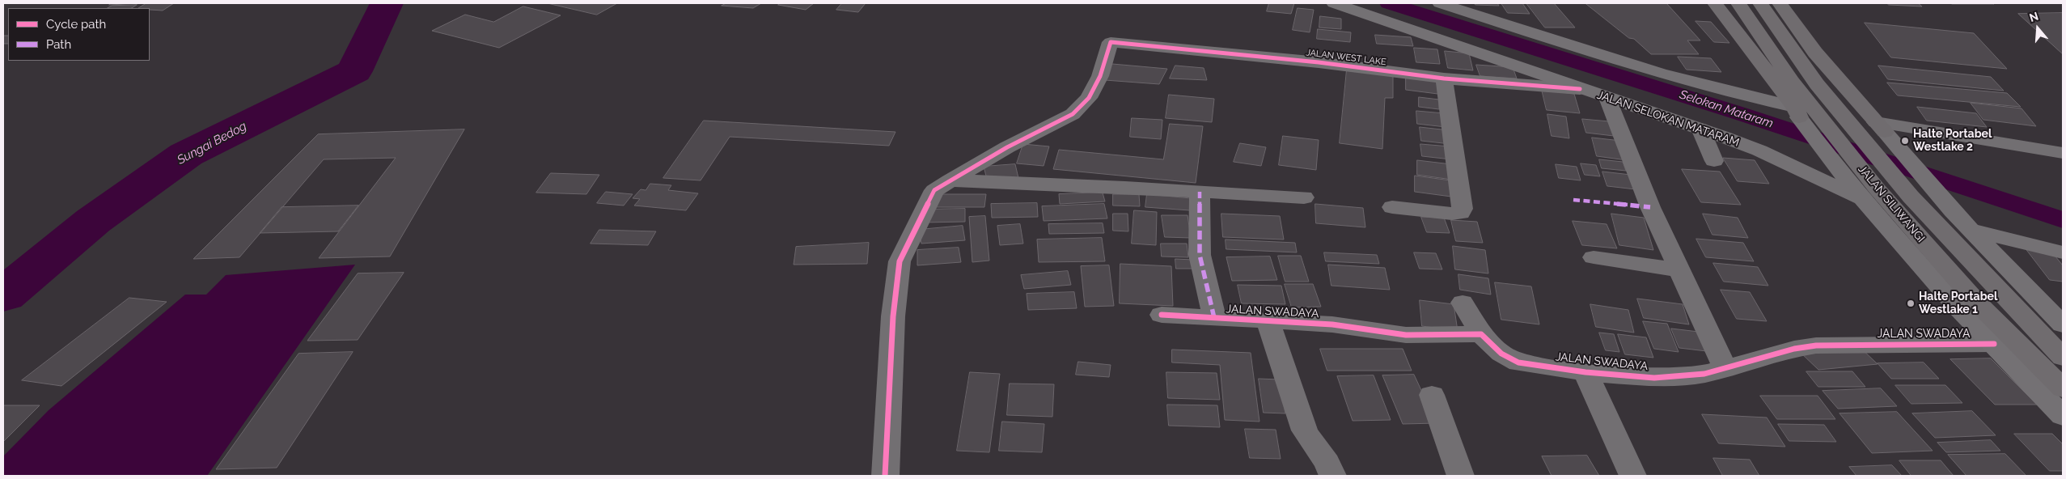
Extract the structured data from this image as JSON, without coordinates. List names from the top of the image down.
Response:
{
  "streets": {
    "highway": ["JALAN SILIWANGI"],
    "street": ["JALAN WEST LAKE", "JALAN SELOKAN MATARAM", "JALAN SWADAYA"]
  },
  "crossings": [
    ["JALAN WEST LAKE", "JALAN SELOKAN MATARAM"],
    ["JALAN SELOKAN MATARAM", "JALAN SILIWANGI"]
  ],
  "water": ["Selokan Mataram", "Sungai Bedog"],
  "places": ["Halte Portabel Westlake 2", "Halte Portabel Westlake 1"],
  "legend": ["Cycle path", "Path"],
  "north": "top"
}
